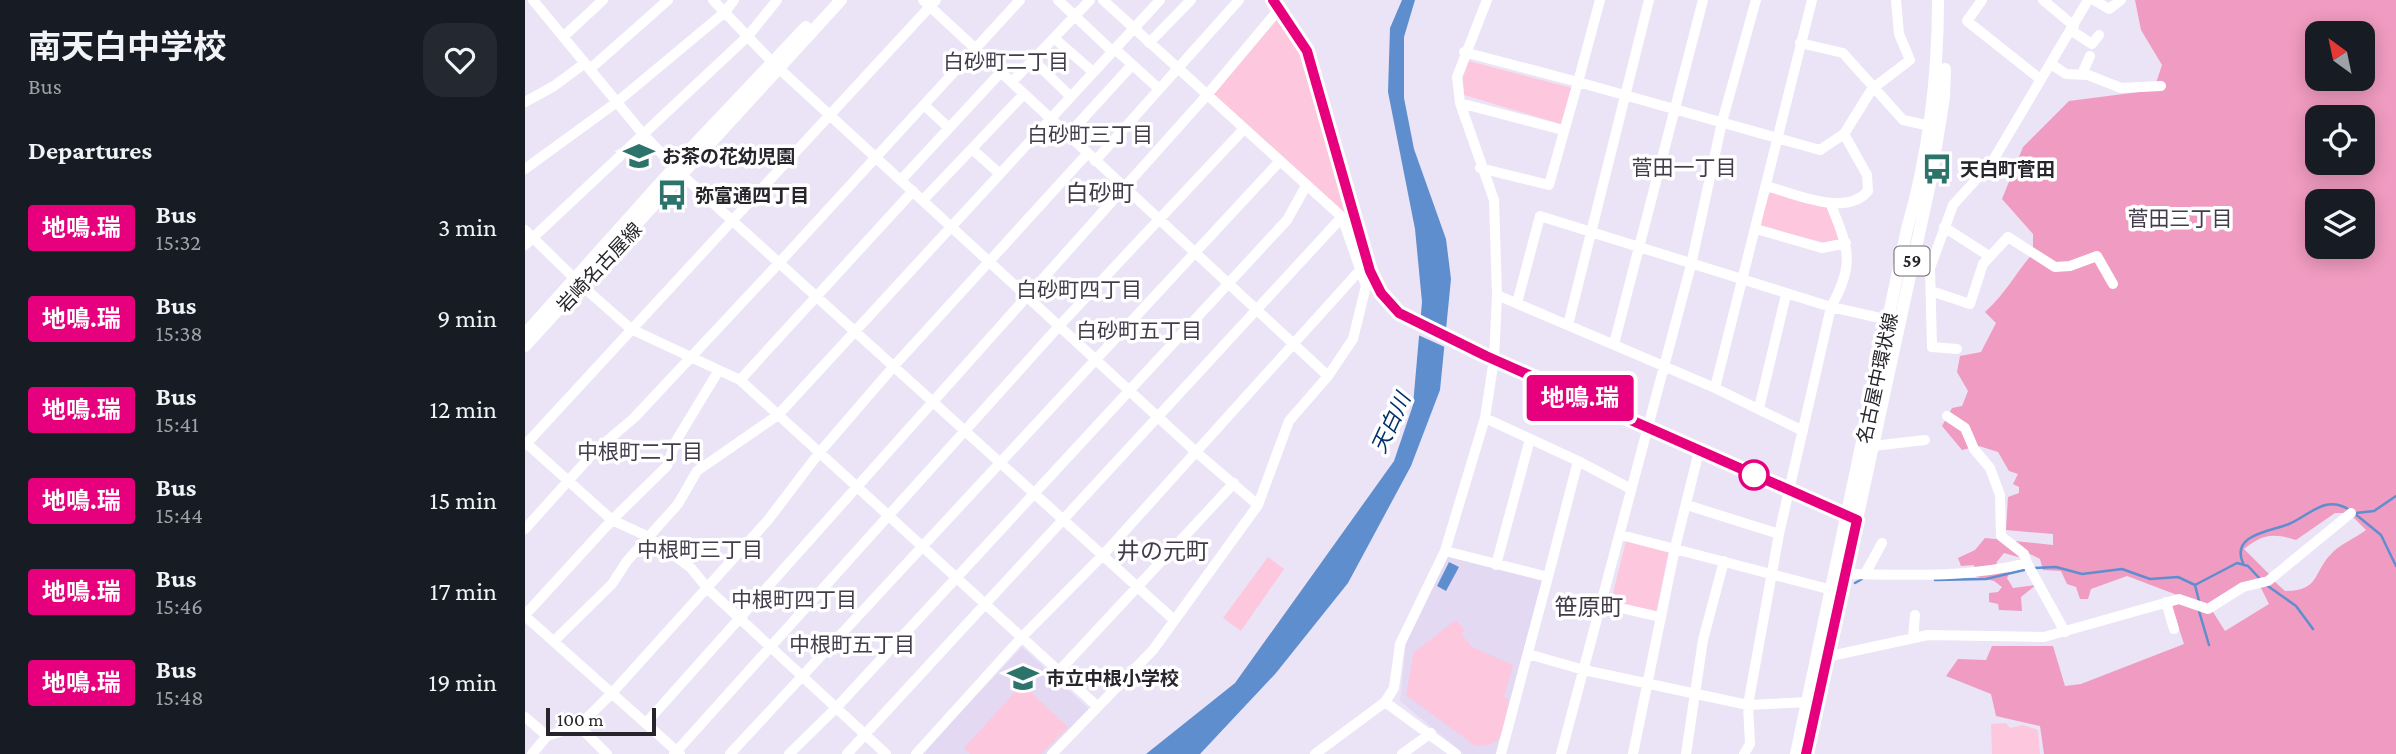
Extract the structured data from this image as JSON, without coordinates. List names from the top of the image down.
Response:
{
  "streets": {
    "main road": ["59", "岩崎名古屋線", "名古屋中環状線"]
  },
  "districts": [
    "白砂町二丁目",
    "白砂町三丁目",
    "菅田一丁目",
    "白砂町",
    "菅田三丁目",
    "白砂町四丁目",
    "白砂町五丁目",
    "中根町二丁目",
    "中根町三丁目",
    "井の元町",
    "中根町四丁目",
    "笹原町",
    "中根町五丁目"
  ],
  "water": ["天白川"],
  "places": {
    "school or university": ["お茶の花幼児園", "市立中根小学校"],
    "bus stop": ["天白町菅田", "弥富通四丁目"]
  },
  "lines": ["bus line 地鳴.瑞"],
  "scale_bar": "100 m",
  "north": "top left",
  "page": {
    "heading": [
      ["南天白中学校", "Bus"],
      "Departures"
    ],
    "on_map": "地鳴.瑞",
    "list": [
      {
        "mark": "地鳴.瑞",
        "name": "Bus",
        "note": "15:32",
        "value": "3 min"
      },
      {
        "mark": "地鳴.瑞",
        "name": "Bus",
        "note": "15:38",
        "value": "9 min"
      },
      {
        "mark": "地鳴.瑞",
        "name": "Bus",
        "note": "15:41",
        "value": "12 min"
      },
      {
        "mark": "地鳴.瑞",
        "name": "Bus",
        "note": "15:44",
        "value": "15 min"
      },
      {
        "mark": "地鳴.瑞",
        "name": "Bus",
        "note": "15:46",
        "value": "17 min"
      },
      {
        "mark": "地鳴.瑞",
        "name": "Bus",
        "note": "15:48",
        "value": "19 min"
      }
    ],
    "scale": "100 m"
  }
}
